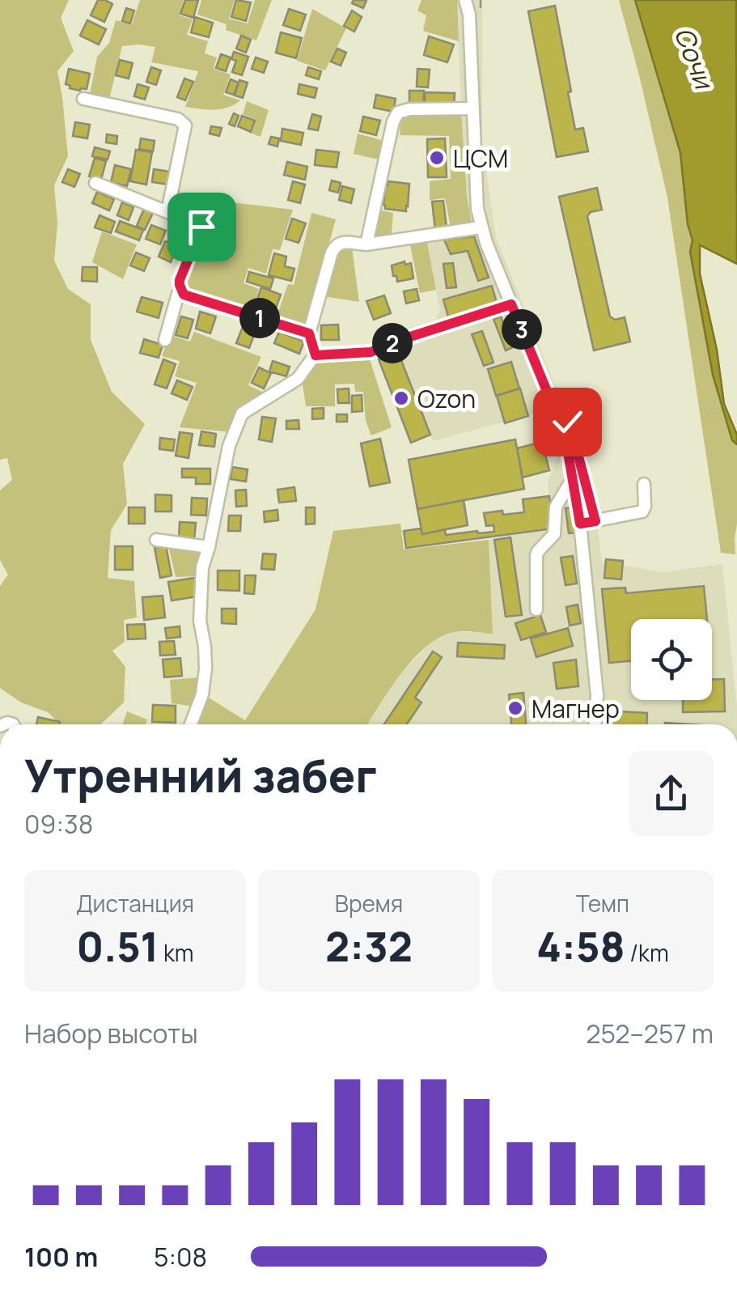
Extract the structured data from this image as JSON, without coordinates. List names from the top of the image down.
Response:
{
  "water": ["Сочи"],
  "places": ["ЦСМ", "Ozon", "Магнер"],
  "page": {
    "pins": ["1", "3", "2"],
    "heading": ["Утренний забег", "09:38"],
    "stats": [
      ["Дистанция", "0.51 km"],
      ["Время", "2:32"],
      ["Темп", "4:58 /km"]
    ],
    "chart": ["Набор высоты", "252–257 m"],
    "list": [
      {
        "name": "100 m",
        "note": "5:08"
      }
    ]
  }
}
